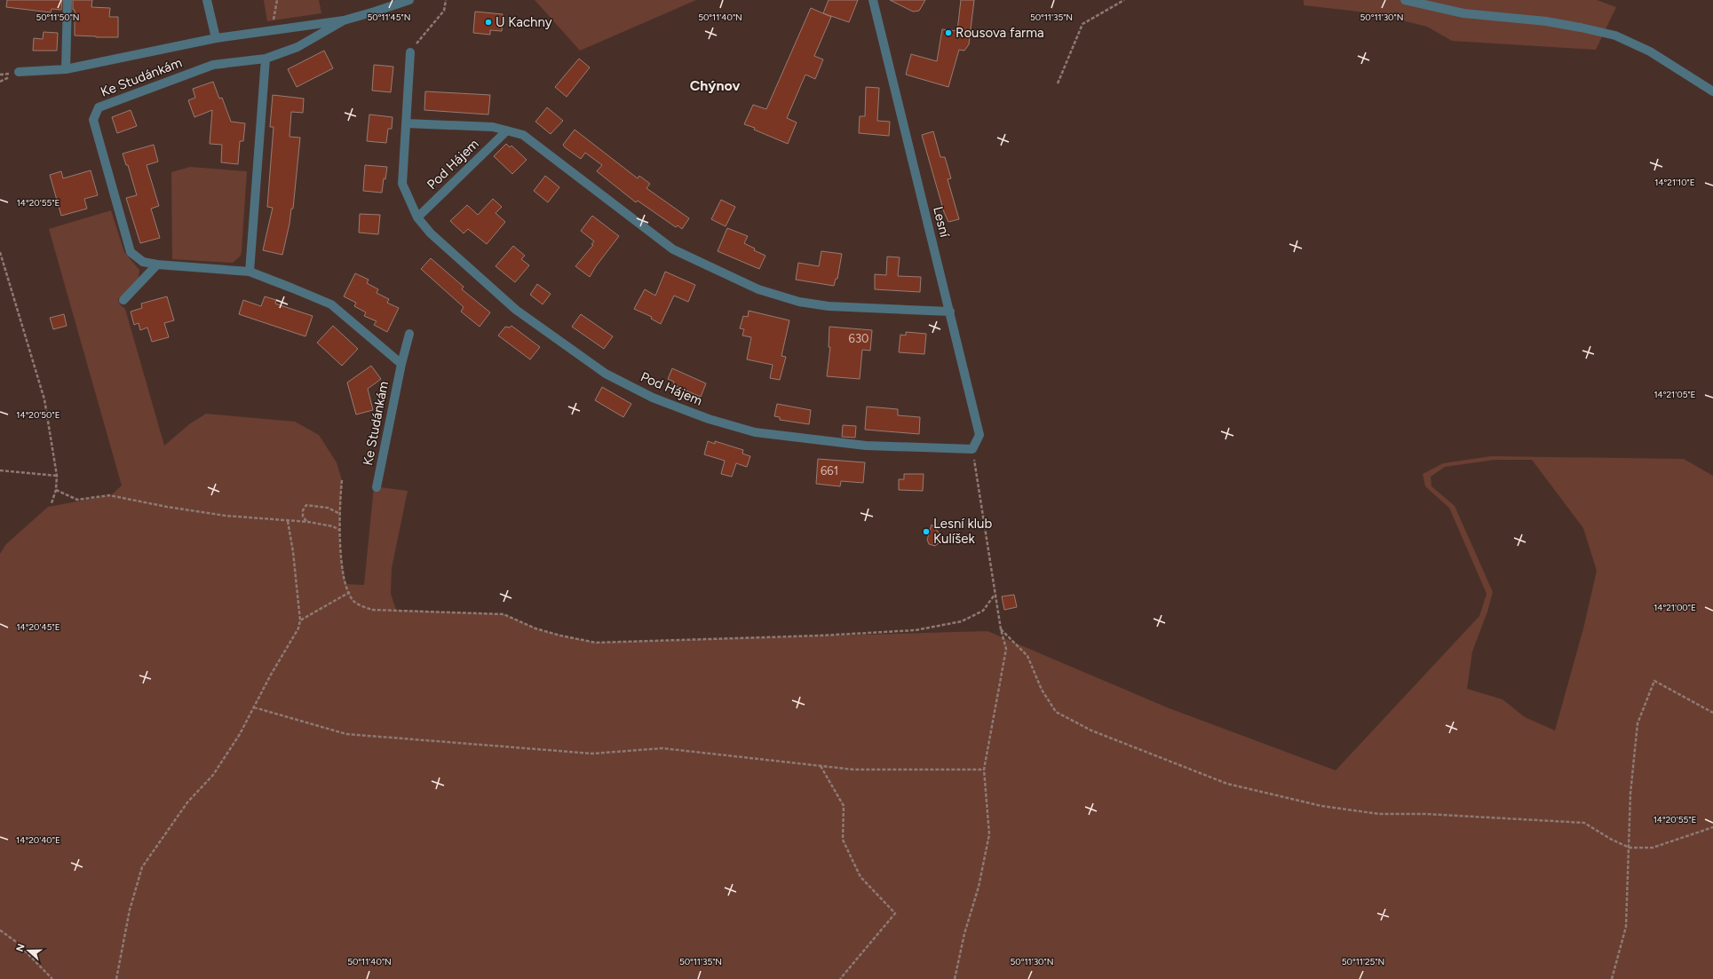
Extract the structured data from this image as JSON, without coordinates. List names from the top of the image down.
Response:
{
  "streets": {
    "street": ["Ke Studánkám", "Pod Hájem", "Lesní"]
  },
  "crossings": [
    ["Pod Hájem", "Lesní"]
  ],
  "districts": ["Chýnov"],
  "places": ["U Kachny", "Rousova farma", "Lesní klub Kulíšek"],
  "house_numbers": ["630", "661"],
  "north": "left",
  "coordinates": [
    "50°11'50\"N",
    "50°11'45\"N",
    "50°11'40\"N",
    "50°11'35\"N",
    "50°11'30\"N",
    "14°21'10\"E",
    "14°20'55\"E",
    "14°21'05\"E",
    "14°20'50\"E",
    "14°21'00\"E",
    "14°20'45\"E",
    "14°20'40\"E",
    "50°11'25\"N"
  ]
}
